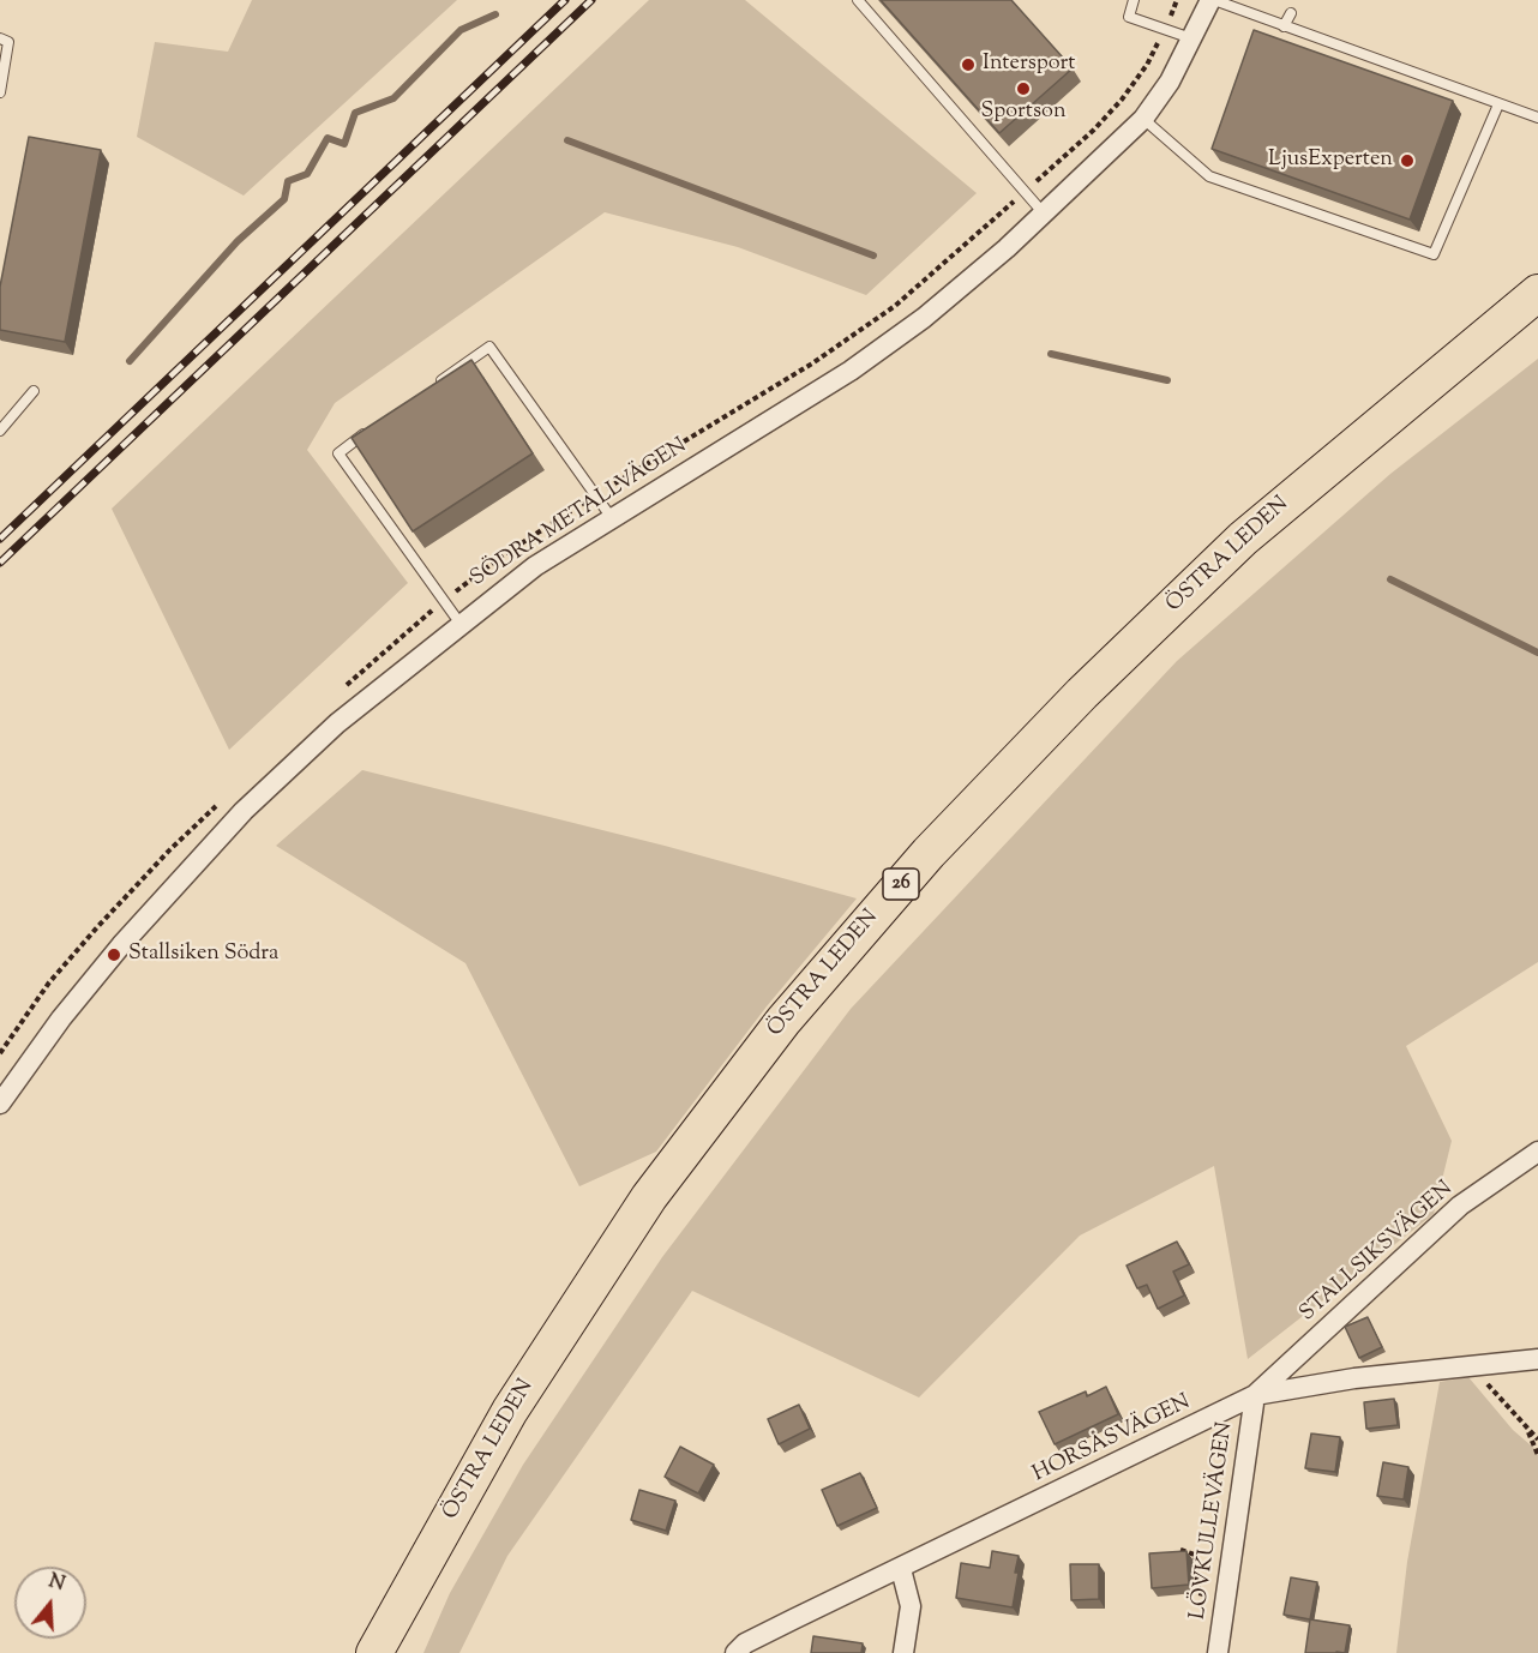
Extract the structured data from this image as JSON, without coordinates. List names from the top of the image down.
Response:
{
  "streets": {
    "highway": ["ÖSTRA LEDEN", "26"],
    "street": [
      "SÖDRA METALLVÄGEN",
      "STALLSIKSVÄGEN",
      "HORSÅSVÄGEN",
      "LÖVKULLEVÄGEN"
    ]
  },
  "crossings": [
    ["STALLSIKSVÄGEN", "HORSÅSVÄGEN"],
    ["STALLSIKSVÄGEN", "LÖVKULLEVÄGEN"],
    ["HORSÅSVÄGEN", "LÖVKULLEVÄGEN"]
  ],
  "places": [
    "Intersport",
    "Sportson",
    "LjusExperten",
    "Stallsiken Södra"
  ],
  "north": "top"
}
